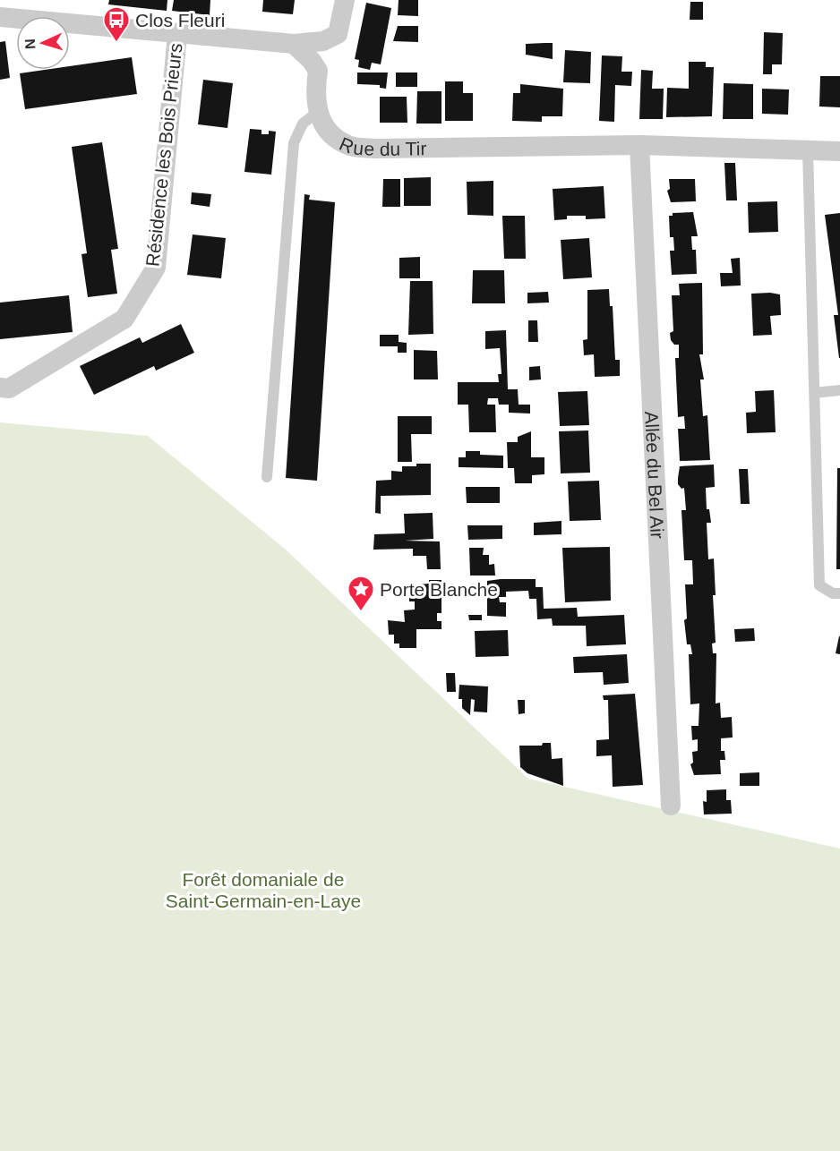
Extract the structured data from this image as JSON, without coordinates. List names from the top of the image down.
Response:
{
  "streets": {
    "street": ["Rue du Tir", "Résidence les Bois Prieurs", "Allée du Bel Air"]
  },
  "crossings": [
    ["Rue du Tir", "Allée du Bel Air"]
  ],
  "parks": ["Forêt domaniale de Saint-Germain-en-Laye"],
  "places": {
    "bus stop": ["Clos Fleuri"],
    "place": ["Porte Blanche"]
  },
  "north": "left"
}
